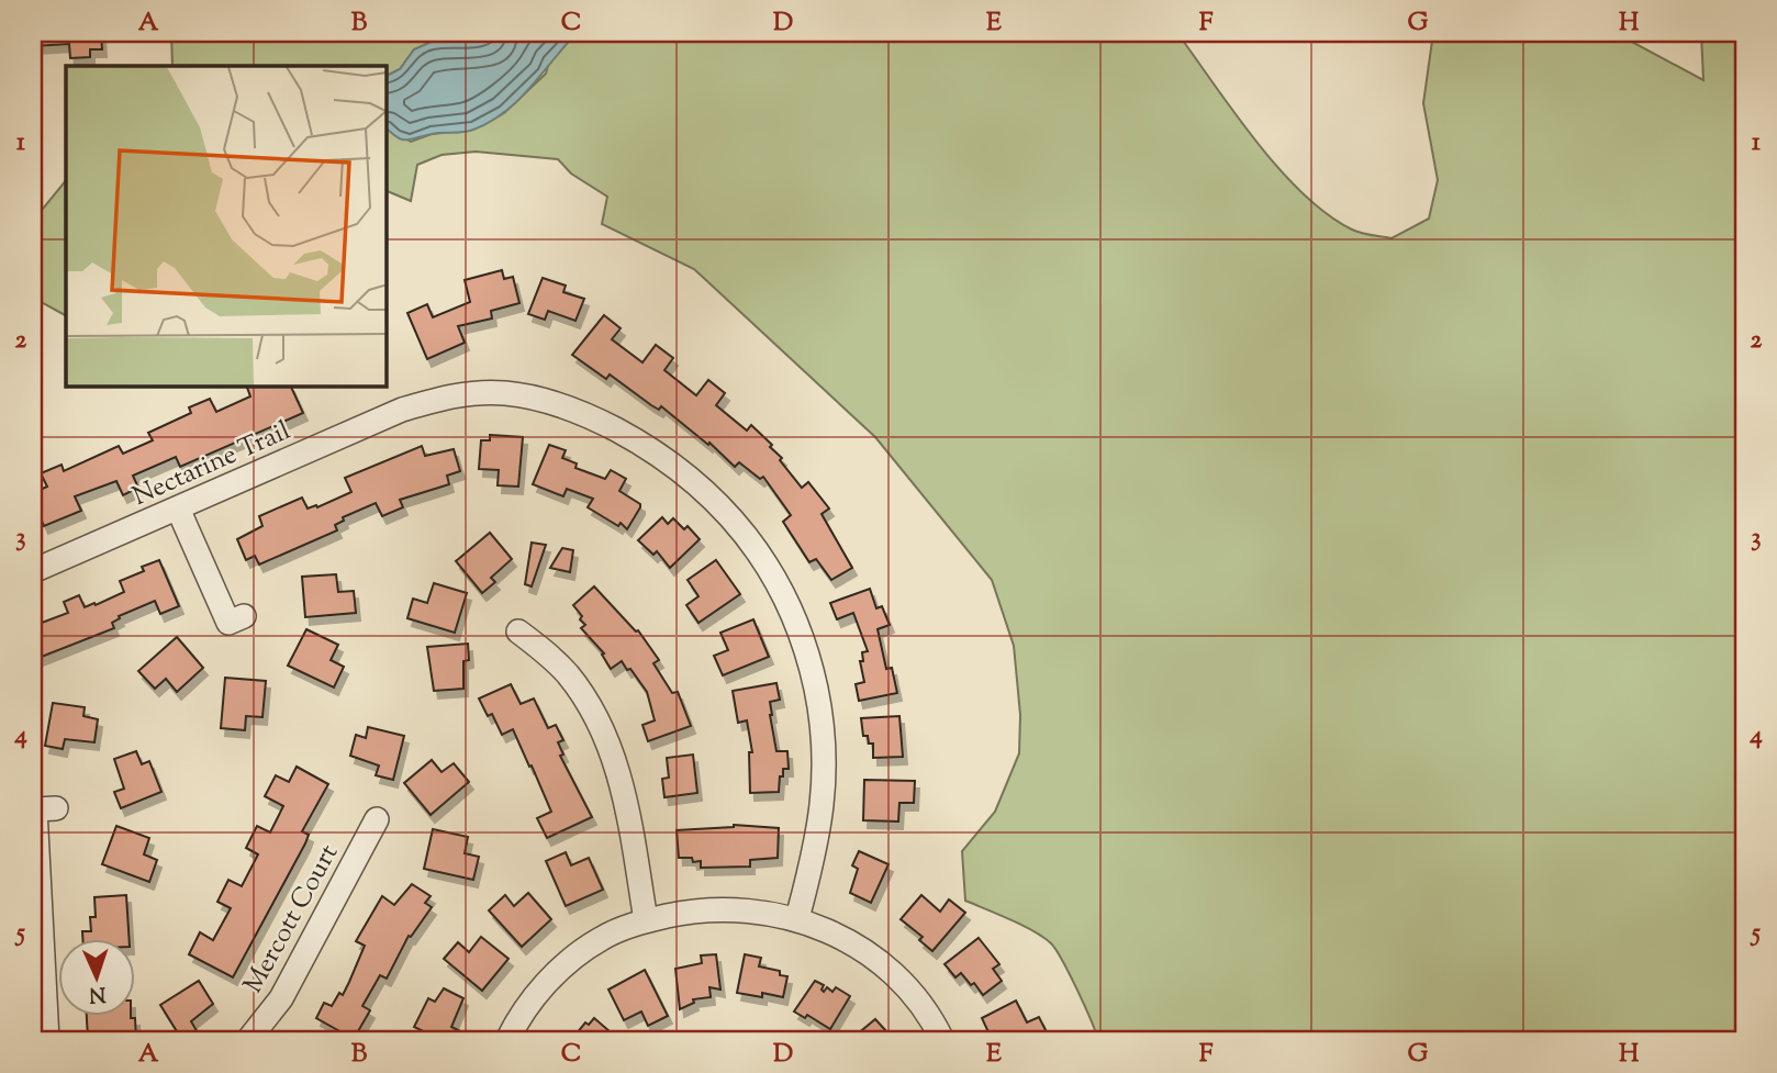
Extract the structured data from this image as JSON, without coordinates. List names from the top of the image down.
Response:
{
  "streets": {
    "street": ["Nectarine Trail", "Mercott Court"]
  },
  "north": "bottom",
  "grid": {
    "columns": [
      "A",
      "B",
      "C",
      "D",
      "E",
      "F",
      "G",
      "H"
    ],
    "rows": [
      "1",
      "2",
      "3",
      "4",
      "5"
    ]
  }
}
